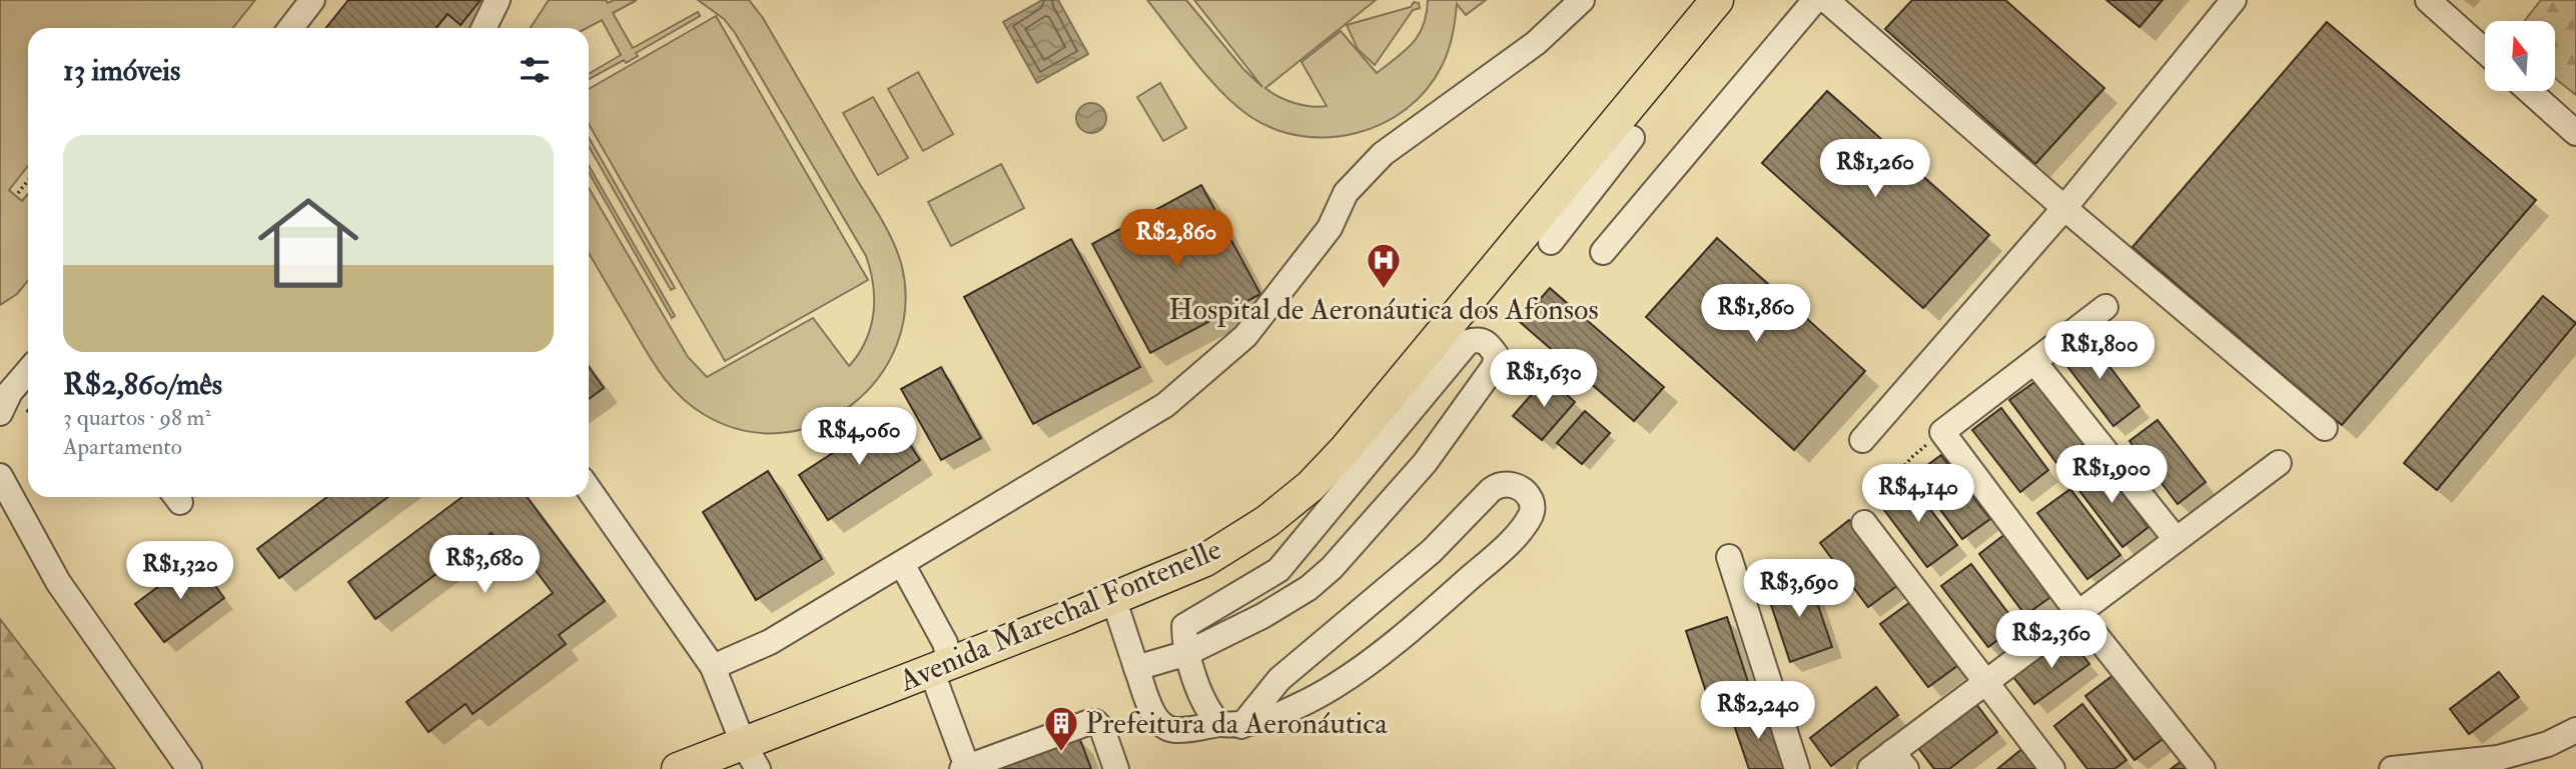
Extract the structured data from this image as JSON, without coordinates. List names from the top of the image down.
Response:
{
  "streets": {
    "main road": ["Avenida Marechal Fontenelle"]
  },
  "places": {
    "hospital": ["Hospital de Aeronáutica dos Afonsos"],
    "building": ["Prefeitura da Aeronáutica"]
  },
  "north": "top",
  "page": {
    "heading": "13 imóveis",
    "list": [
      {
        "name": "R$2,860/mês",
        "note": "3 quartos · 98 m² · Apartamento"
      }
    ],
    "price": [
      "R$1,260",
      "R$2,860",
      "R$1,860",
      "R$1,800",
      "R$1,630",
      "R$4,060",
      "R$1,900",
      "R$4,140",
      "R$3,680",
      "R$1,320",
      "R$3,690",
      "R$2,360",
      "R$2,240"
    ]
  }
}
